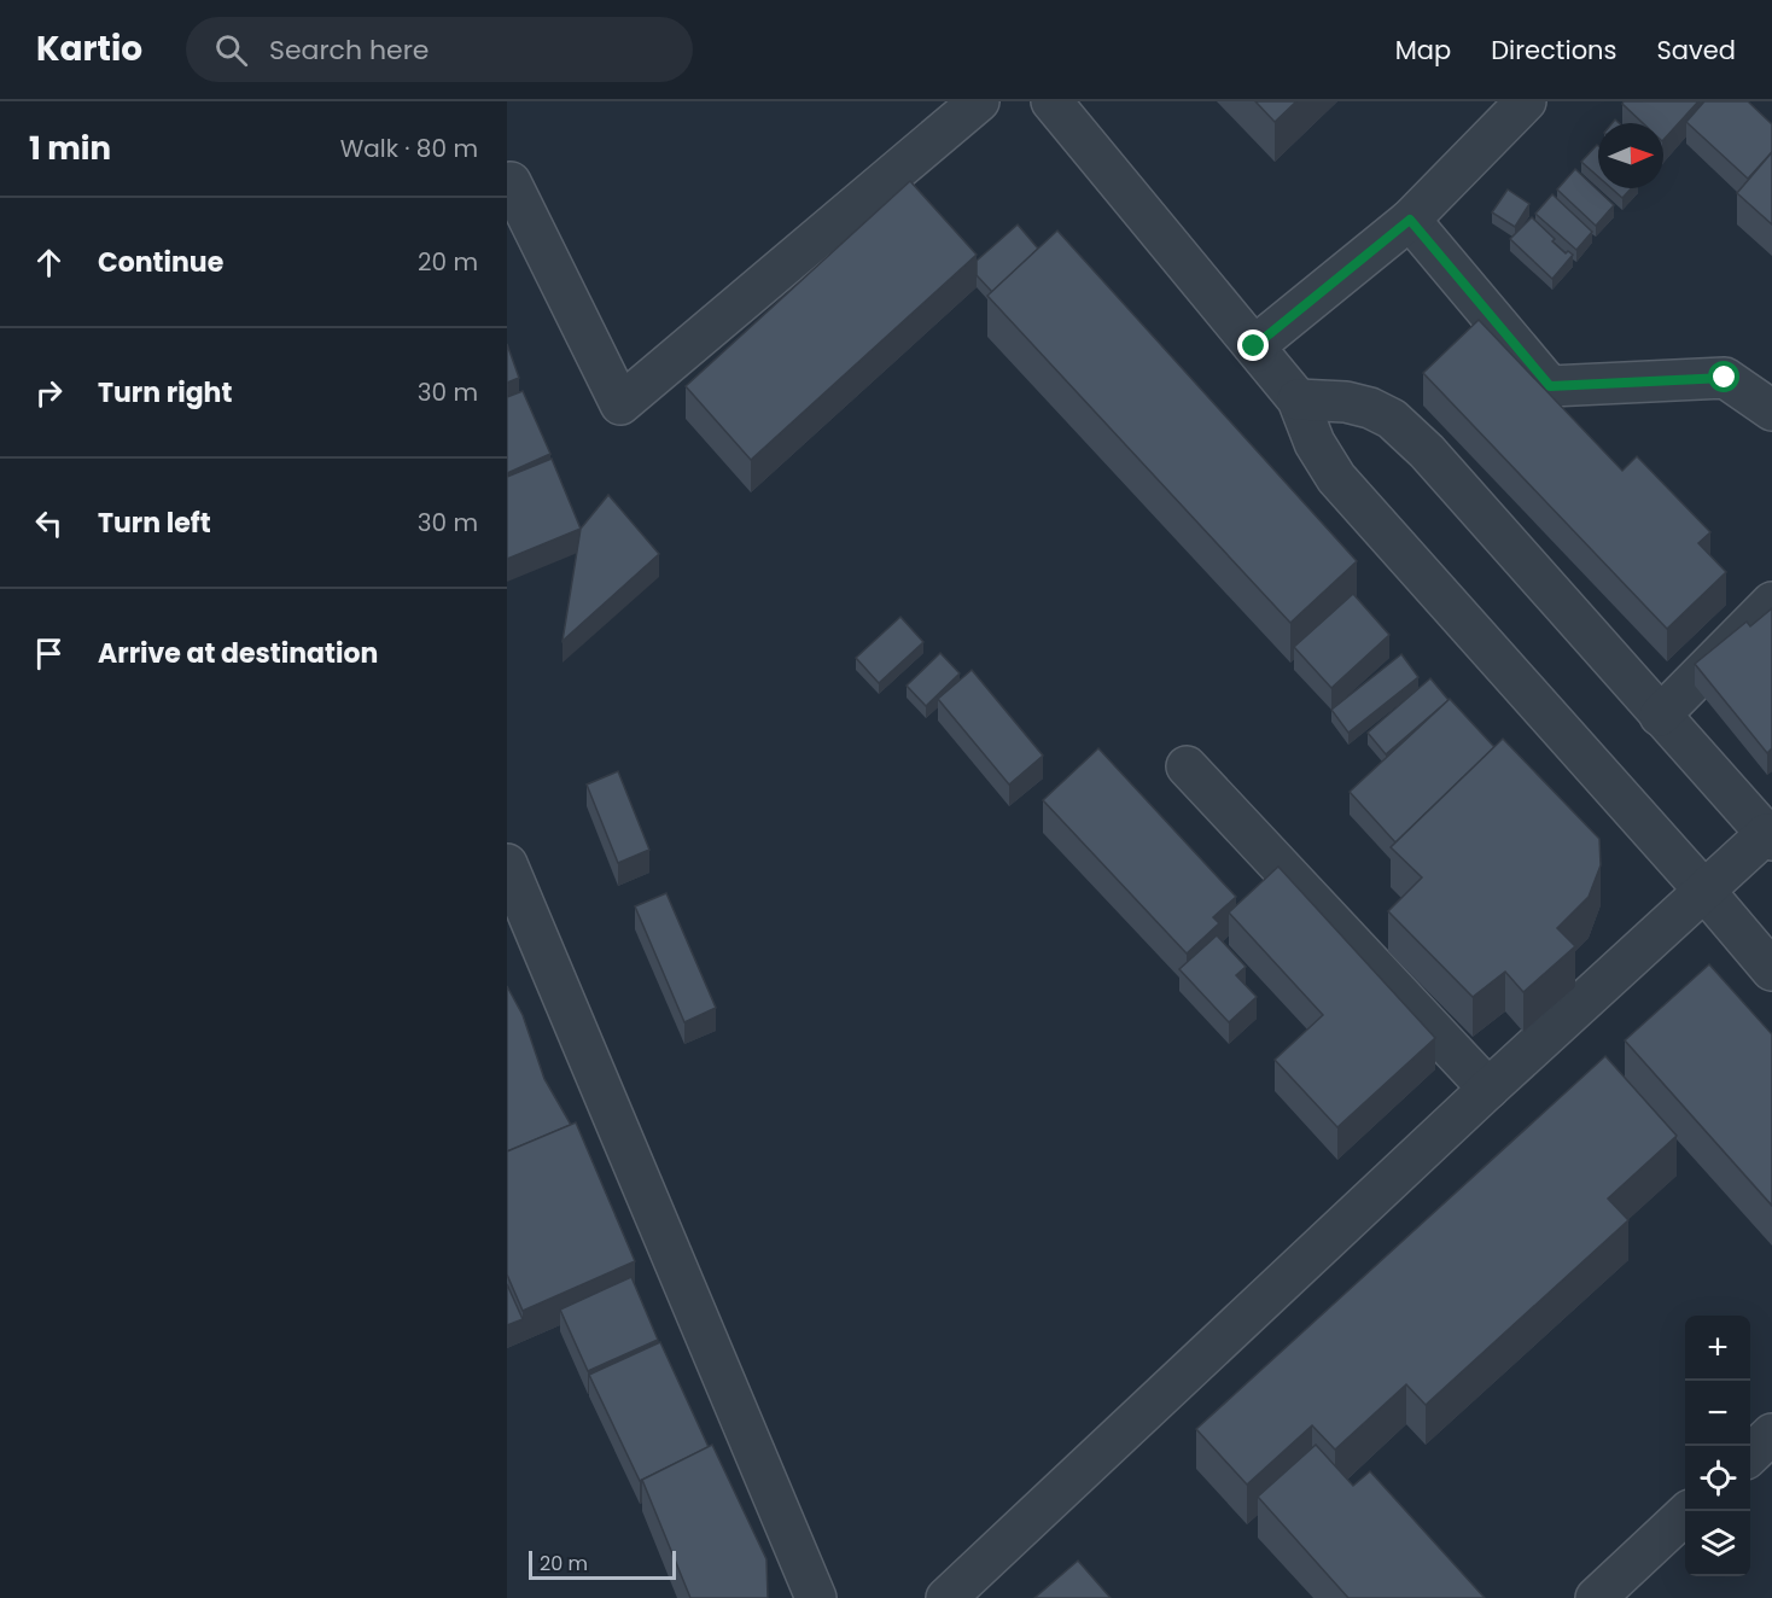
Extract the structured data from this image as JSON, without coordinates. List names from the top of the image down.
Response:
{
  "scale_bar": "20 m",
  "north": "right",
  "page": {
    "header": "Kartio",
    "search": "Search here",
    "nav": ["Map", "Directions", "Saved"],
    "heading": ["1 min", "Walk · 80 m"],
    "list": [
      ["Continue", "20 m"],
      ["Turn right", "30 m"],
      ["Turn left", "30 m"],
      "Arrive at destination"
    ],
    "map_buttons": ["+", "−"],
    "scale": "20 m"
  }
}
